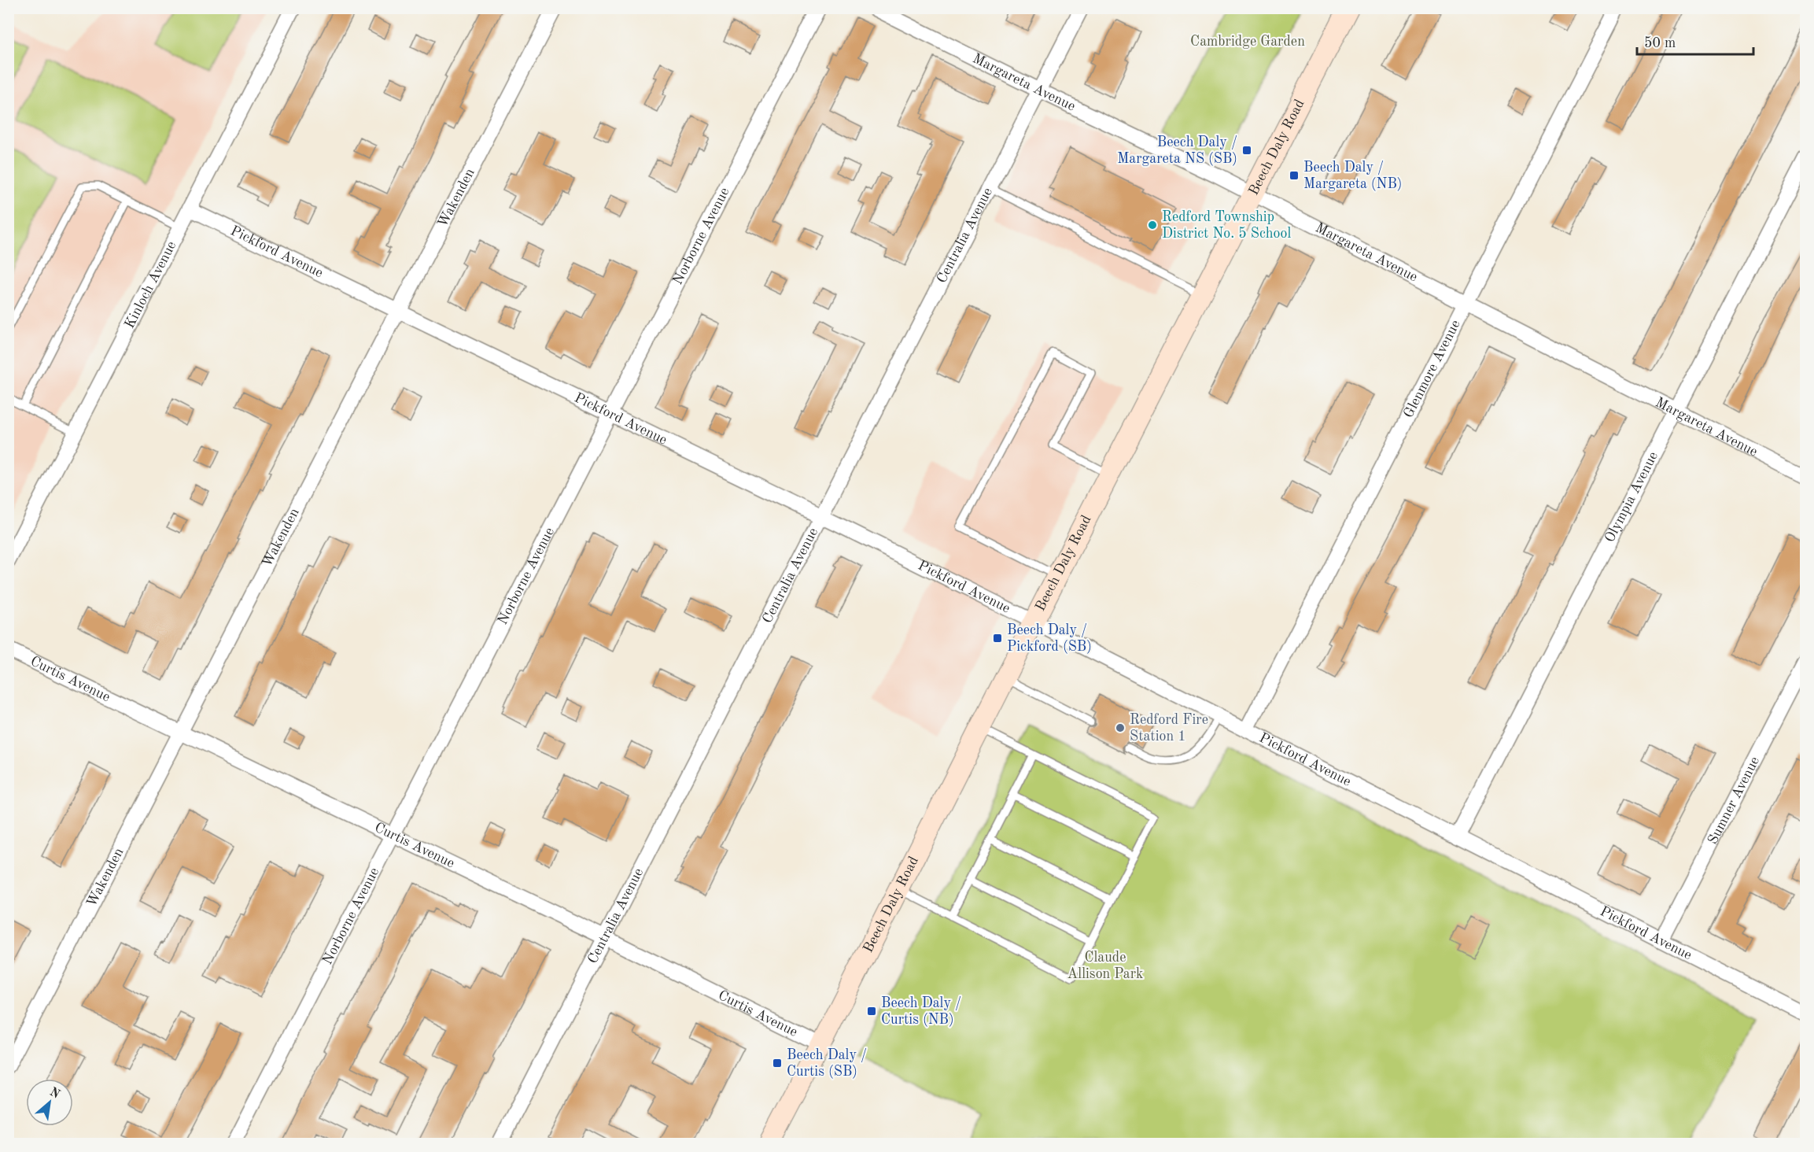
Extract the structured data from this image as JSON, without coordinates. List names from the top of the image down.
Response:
{
  "streets": {
    "main road": ["Beech Daly Road"],
    "street": [
      "Margareta Avenue",
      "Wakenden",
      "Norborne Avenue",
      "Centralia Avenue",
      "Pickford Avenue",
      "Kinloch Avenue",
      "Glenmore Avenue",
      "Olympia Avenue",
      "Curtis Avenue",
      "Sumner Avenue"
    ]
  },
  "crossings": [
    ["Margareta Avenue", "Beech Daly Road"],
    ["Margareta Avenue", "Centralia Avenue"],
    ["Margareta Avenue", "Glenmore Avenue"],
    ["Margareta Avenue", "Olympia Avenue"],
    ["Beech Daly Road", "Pickford Avenue"],
    ["Beech Daly Road", "Curtis Avenue"],
    ["Wakenden", "Pickford Avenue"],
    ["Wakenden", "Curtis Avenue"],
    ["Norborne Avenue", "Pickford Avenue"],
    ["Norborne Avenue", "Curtis Avenue"],
    ["Centralia Avenue", "Pickford Avenue"],
    ["Centralia Avenue", "Curtis Avenue"],
    ["Pickford Avenue", "Kinloch Avenue"],
    ["Pickford Avenue", "Glenmore Avenue"],
    ["Pickford Avenue", "Olympia Avenue"],
    ["Pickford Avenue", "Sumner Avenue"]
  ],
  "parks": ["Cambridge Garden", "Claude Allison Park"],
  "places": {
    "transit": [
      "Beech Daly / Margareta NS (SB)",
      "Beech Daly / Margareta (NB)",
      "Beech Daly / Pickford (SB)",
      "Beech Daly / Curtis (NB)",
      "Beech Daly / Curtis (SB)"
    ],
    "other": ["Redford Township District No. 5 School", "Redford Fire Station 1"]
  },
  "scale_bar": "50 m",
  "north": "top right"
}
